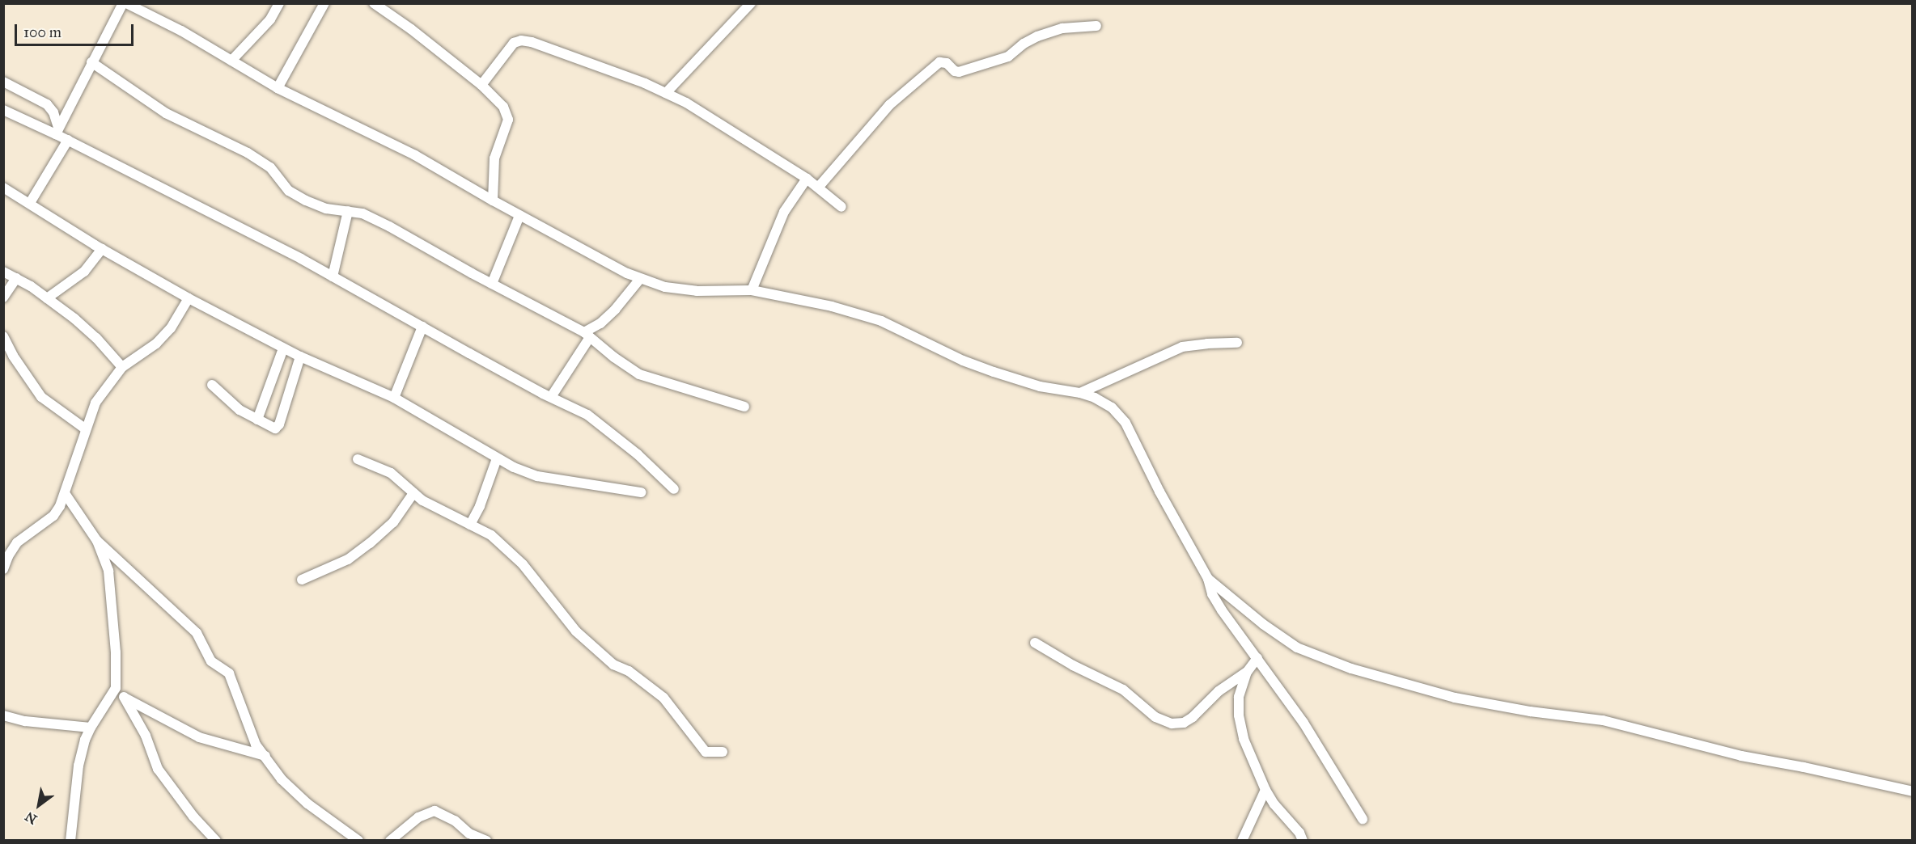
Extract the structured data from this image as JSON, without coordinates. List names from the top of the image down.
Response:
{
  "scale_bar": "100 m",
  "north": "bottom left"
}
